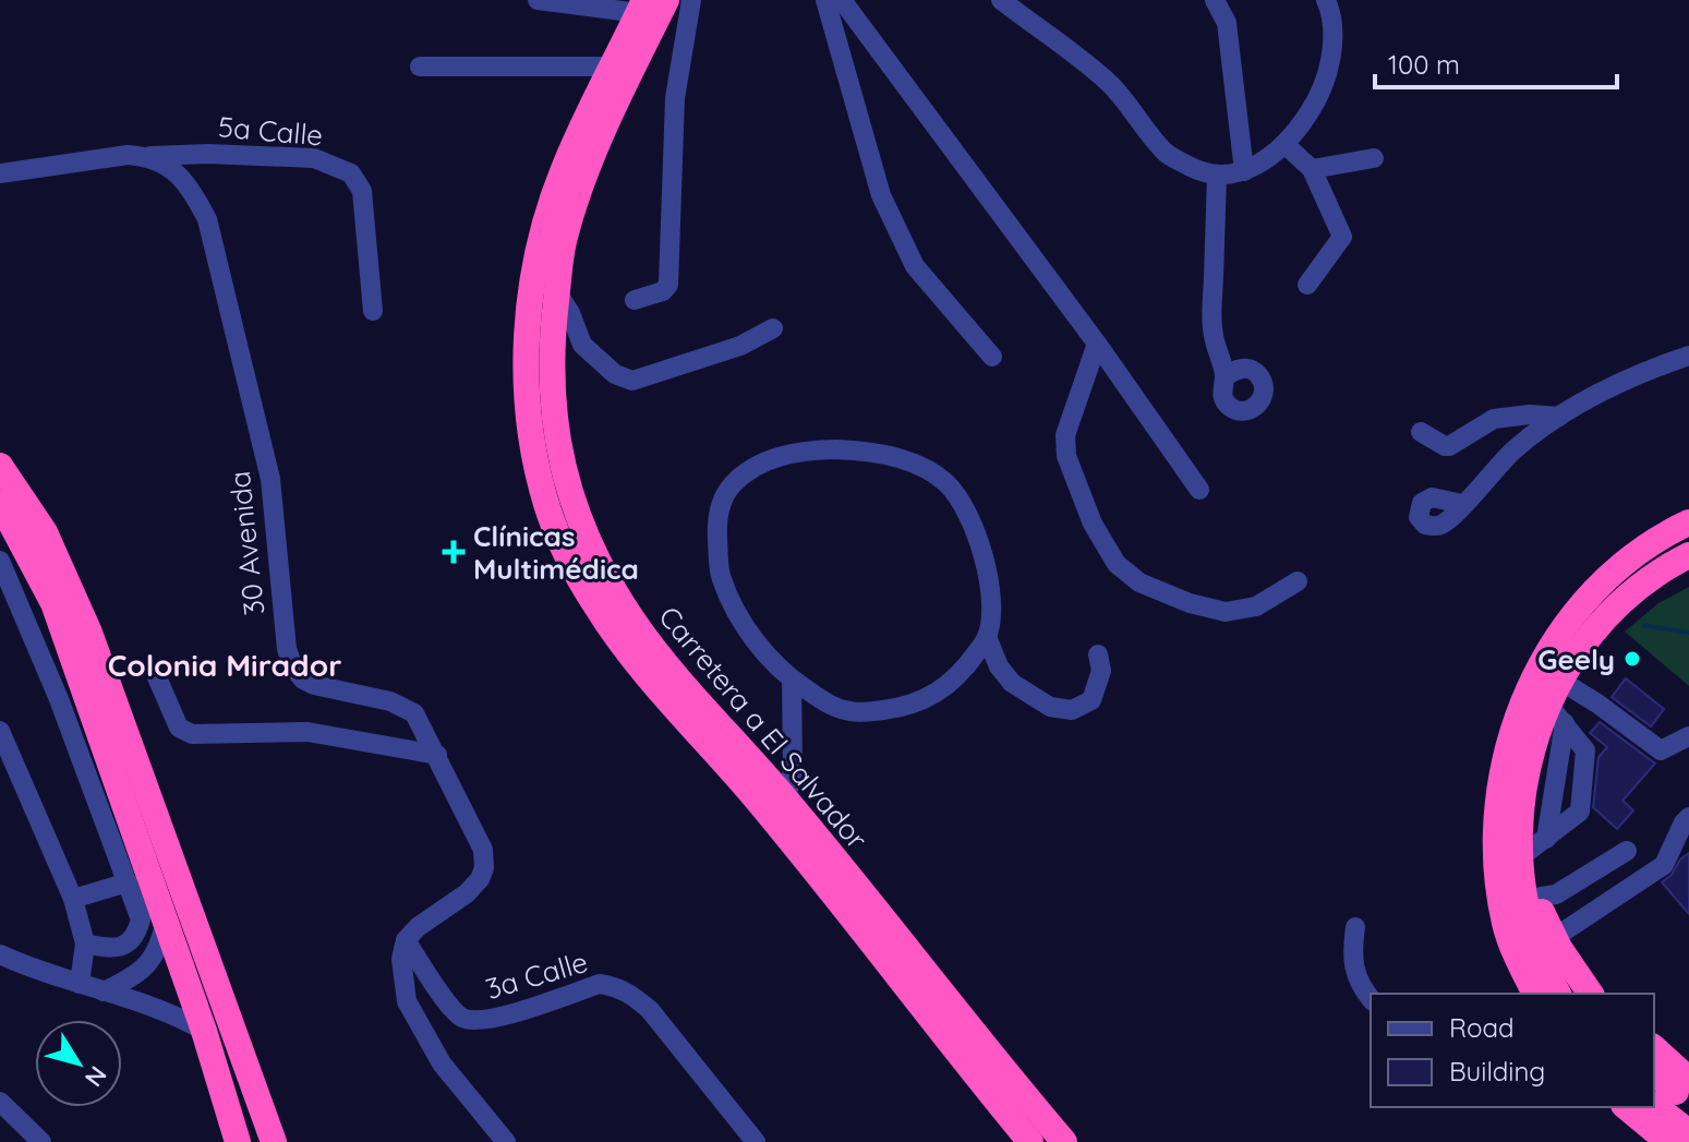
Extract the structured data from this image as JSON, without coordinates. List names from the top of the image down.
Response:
{
  "streets": {
    "highway": ["Carretera a El Salvador"],
    "street": ["5a Calle", "30 Avenida", "3a Calle"]
  },
  "crossings": [
    ["5a Calle", "30 Avenida"],
    ["30 Avenida", "3a Calle"]
  ],
  "districts": ["Colonia Mirador"],
  "places": {
    "health": ["Clínicas Multimédica"],
    "other": ["Geely"]
  },
  "legend": ["Road", "Building"],
  "scale_bar": "100 m",
  "north": "bottom right"
}
